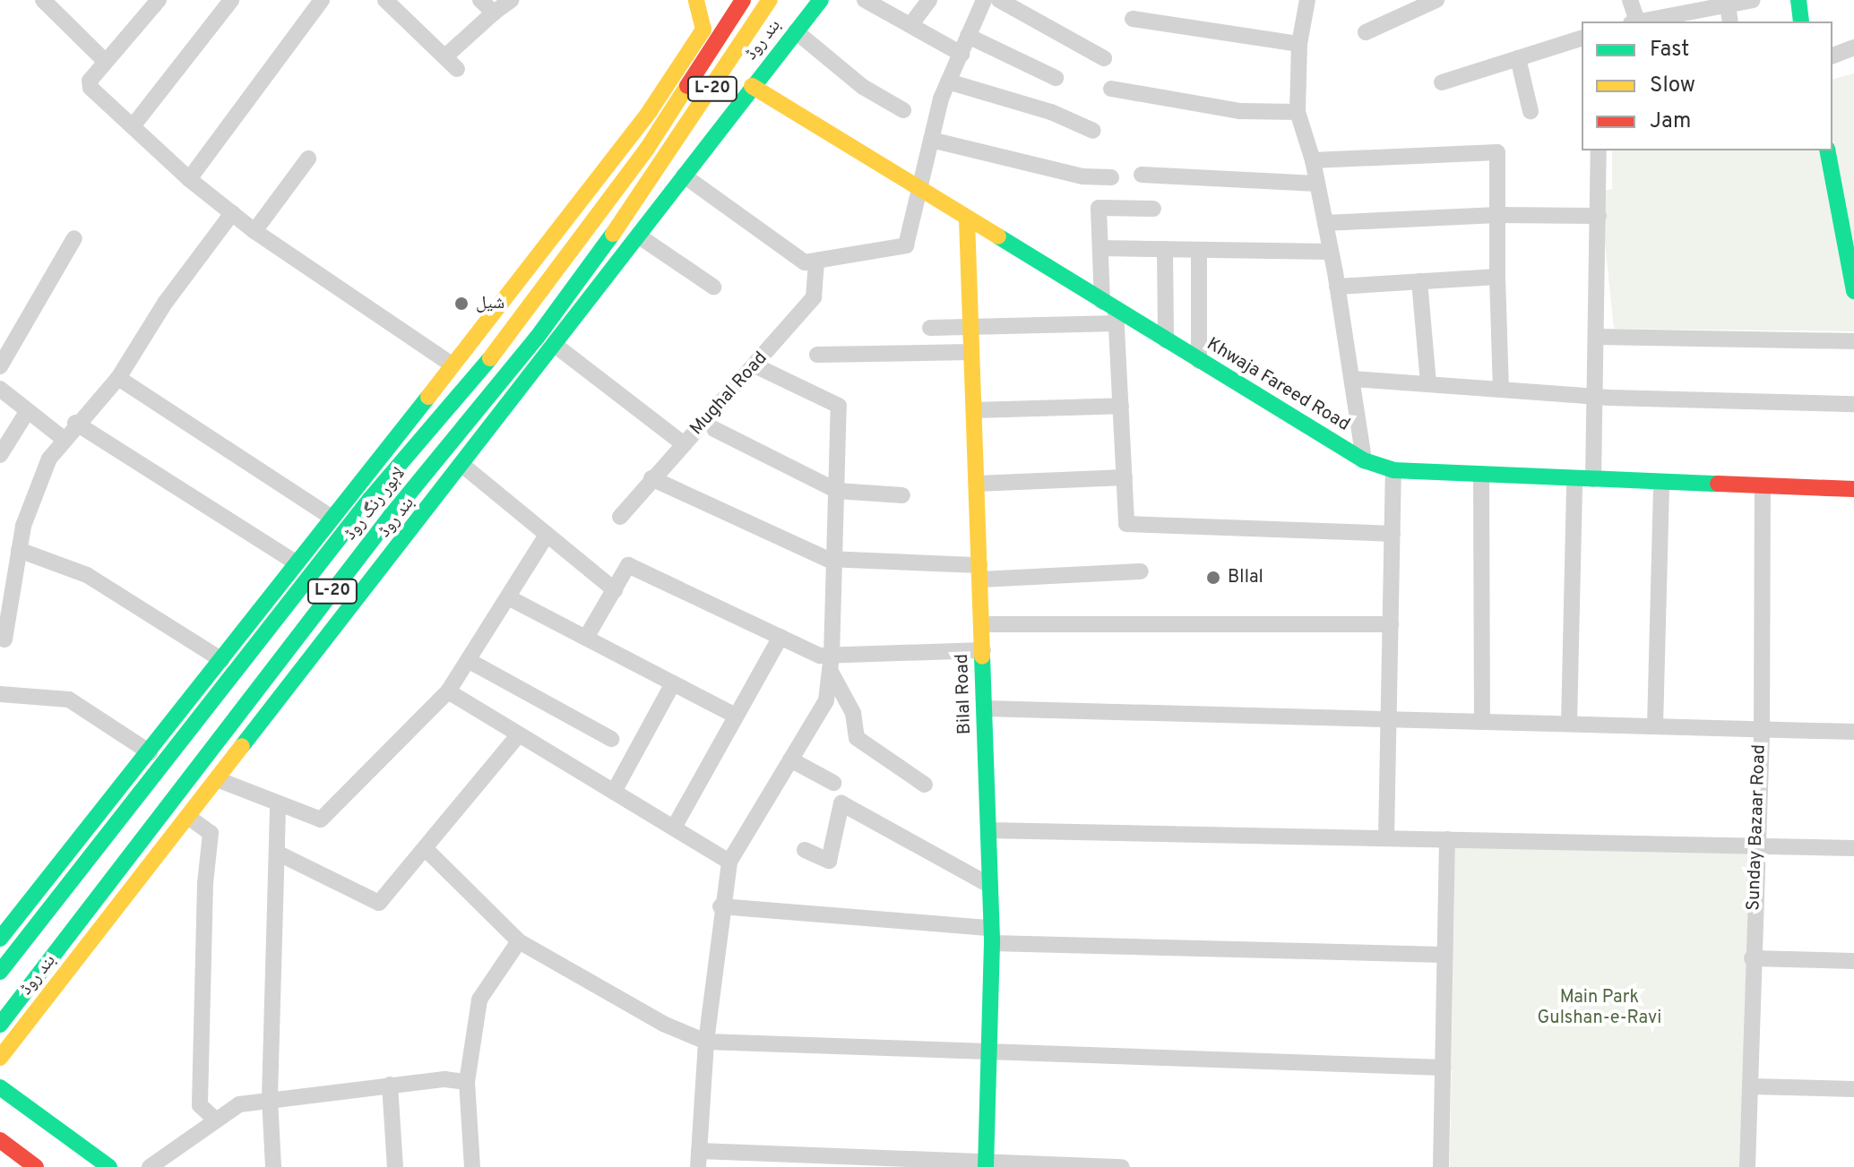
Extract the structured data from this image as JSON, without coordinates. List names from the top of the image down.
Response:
{
  "streets": {
    "main road": [
      "بند روڈ",
      "L-20",
      "Khwaja Fareed Road",
      "لاہور رنگ روڈ",
      "Bilal Road"
    ],
    "street": ["Mughal Road", "Sunday Bazaar Road"]
  },
  "crossings": [
    ["بند روڈ", "Khwaja Fareed Road"],
    ["Khwaja Fareed Road", "Bilal Road"],
    ["Khwaja Fareed Road", "Sunday Bazaar Road"]
  ],
  "parks": ["Main Park Gulshan-e-Ravi"],
  "places": ["شیل", "BIlal"],
  "legend": ["Fast", "Slow", "Jam"]
}
